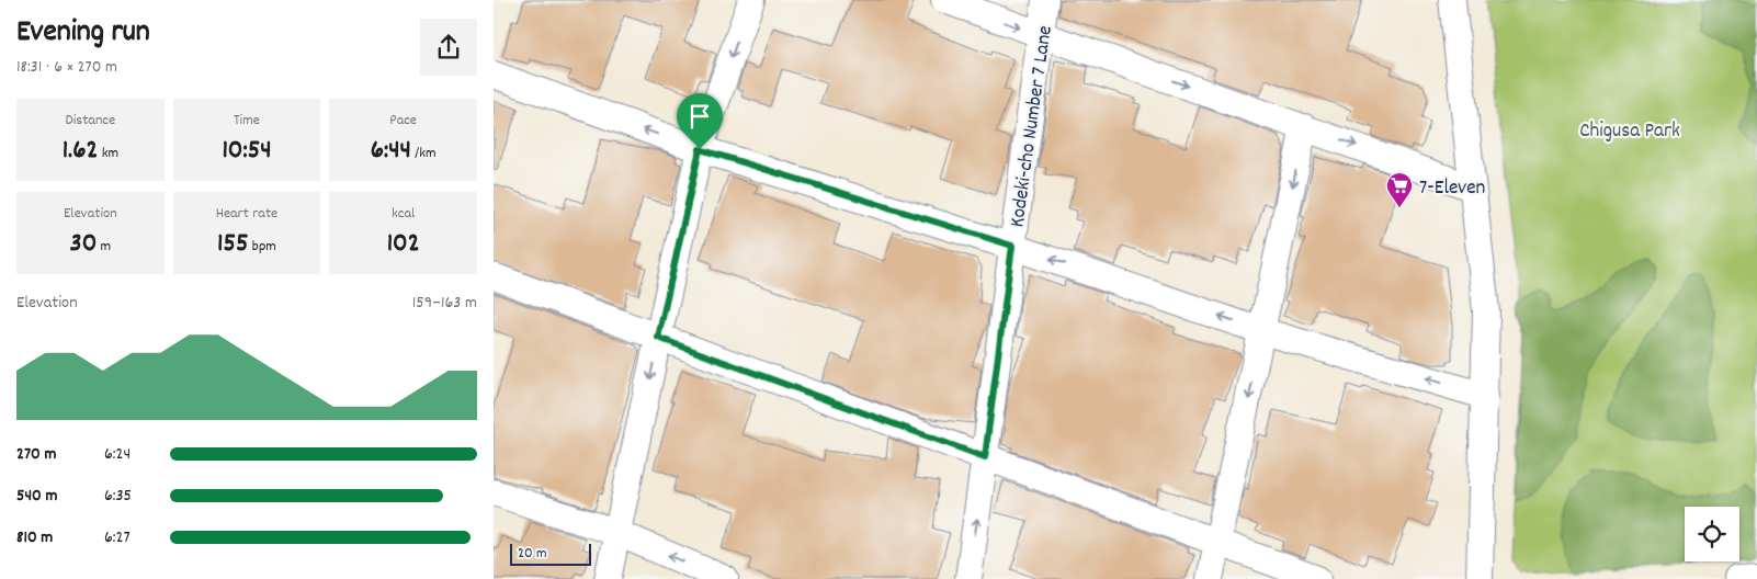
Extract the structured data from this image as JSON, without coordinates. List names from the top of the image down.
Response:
{
  "streets": {
    "street": ["Kodeki-cho Number 7 Lane"]
  },
  "parks": ["Chigusa Park"],
  "places": {
    "supermarket": ["7-Eleven"]
  },
  "scale_bar": "20 m",
  "page": {
    "heading": ["Evening run", "18:31 · 6 × 270 m"],
    "stats": [
      ["Distance", "1.62 km"],
      ["Time", "10:54"],
      ["Pace", "6:44 /km"],
      ["Elevation", "30 m"],
      ["Heart rate", "155 bpm"],
      ["kcal", "102"]
    ],
    "chart": ["Elevation", "159–163 m"],
    "list": [
      {
        "name": "270 m",
        "note": "6:24"
      },
      {
        "name": "540 m",
        "note": "6:35"
      },
      {
        "name": "810 m",
        "note": "6:27"
      }
    ],
    "scale": "20 m"
  }
}
